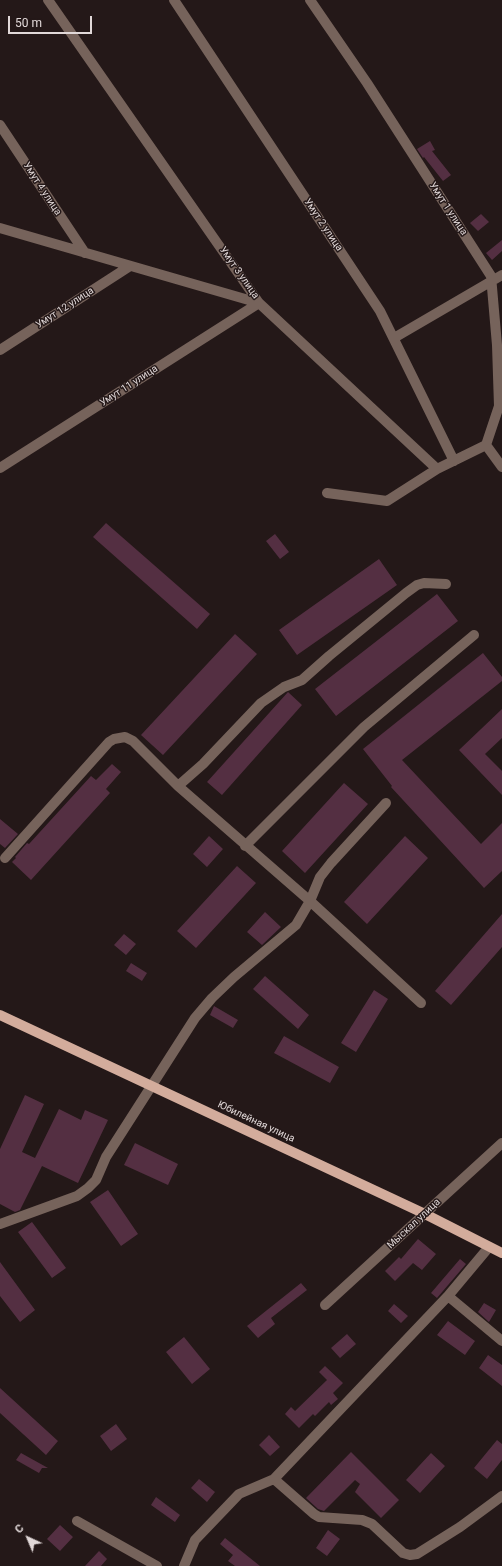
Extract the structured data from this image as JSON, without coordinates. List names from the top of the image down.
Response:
{
  "streets": {
    "main road": ["Юбилейная улица"],
    "street": [
      "Умут 4 улица",
      "Умут 1 улица",
      "Умут 2 улица",
      "Умут 3 улица",
      "Умут 12 улица",
      "Умут 11 улица",
      "Мыскал улица"
    ]
  },
  "crossings": [
    ["Умут 3 улица", "Умут 11 улица"],
    ["Юбилейная улица", "Мыскал улица"]
  ],
  "scale_bar": "50 m",
  "north": "top left"
}
